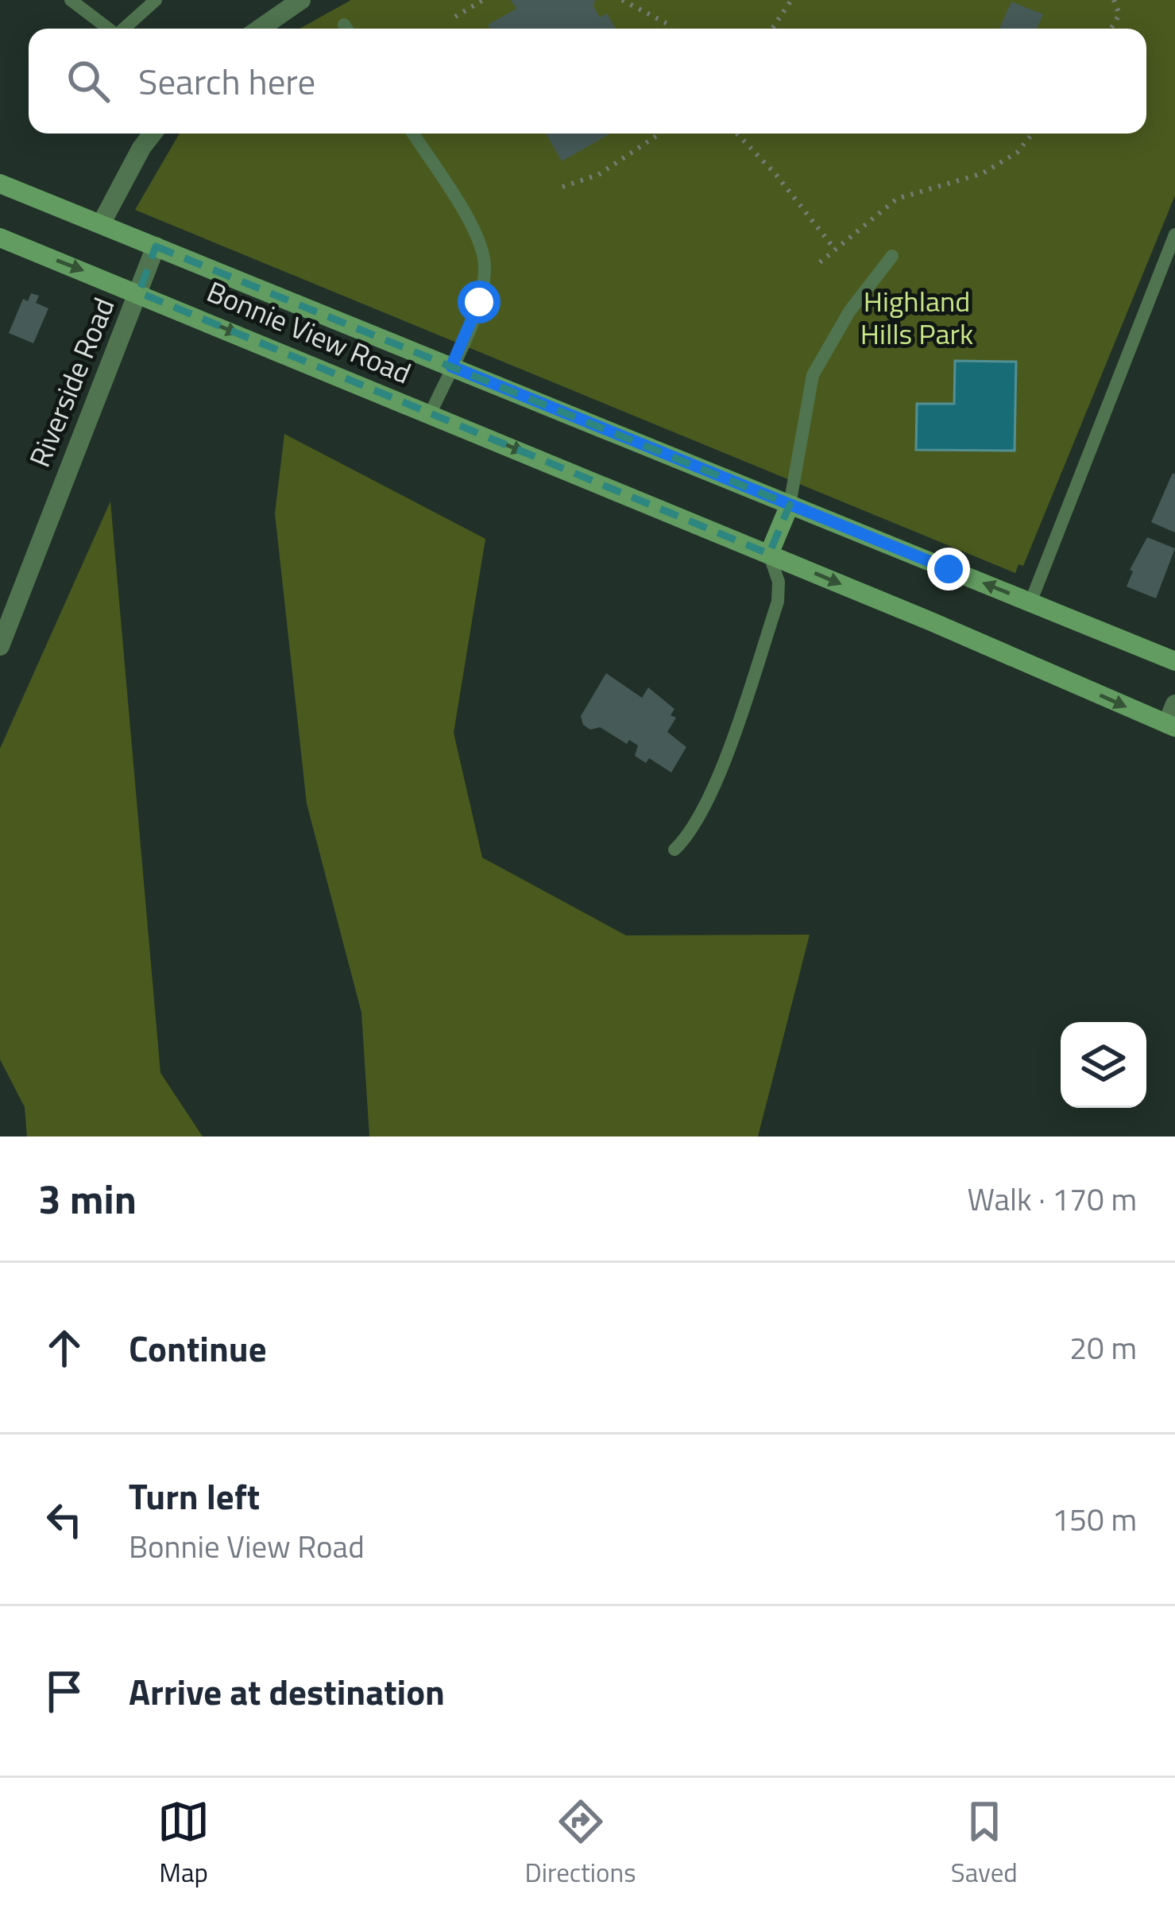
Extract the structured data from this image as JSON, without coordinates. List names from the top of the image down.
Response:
{
  "streets": {
    "main road": ["Bonnie View Road"],
    "street": ["Riverside Road"]
  },
  "crossings": [
    ["Bonnie View Road", "Riverside Road"]
  ],
  "parks": ["Highland Hills Park"],
  "page": {
    "search": "Search here",
    "heading": ["3 min", "Walk · 170 m"],
    "list": [
      ["Continue", "20 m"],
      ["Turn left", "Bonnie View Road", "150 m"],
      "Arrive at destination"
    ],
    "nav": ["Map", "Directions", "Saved"]
  }
}
